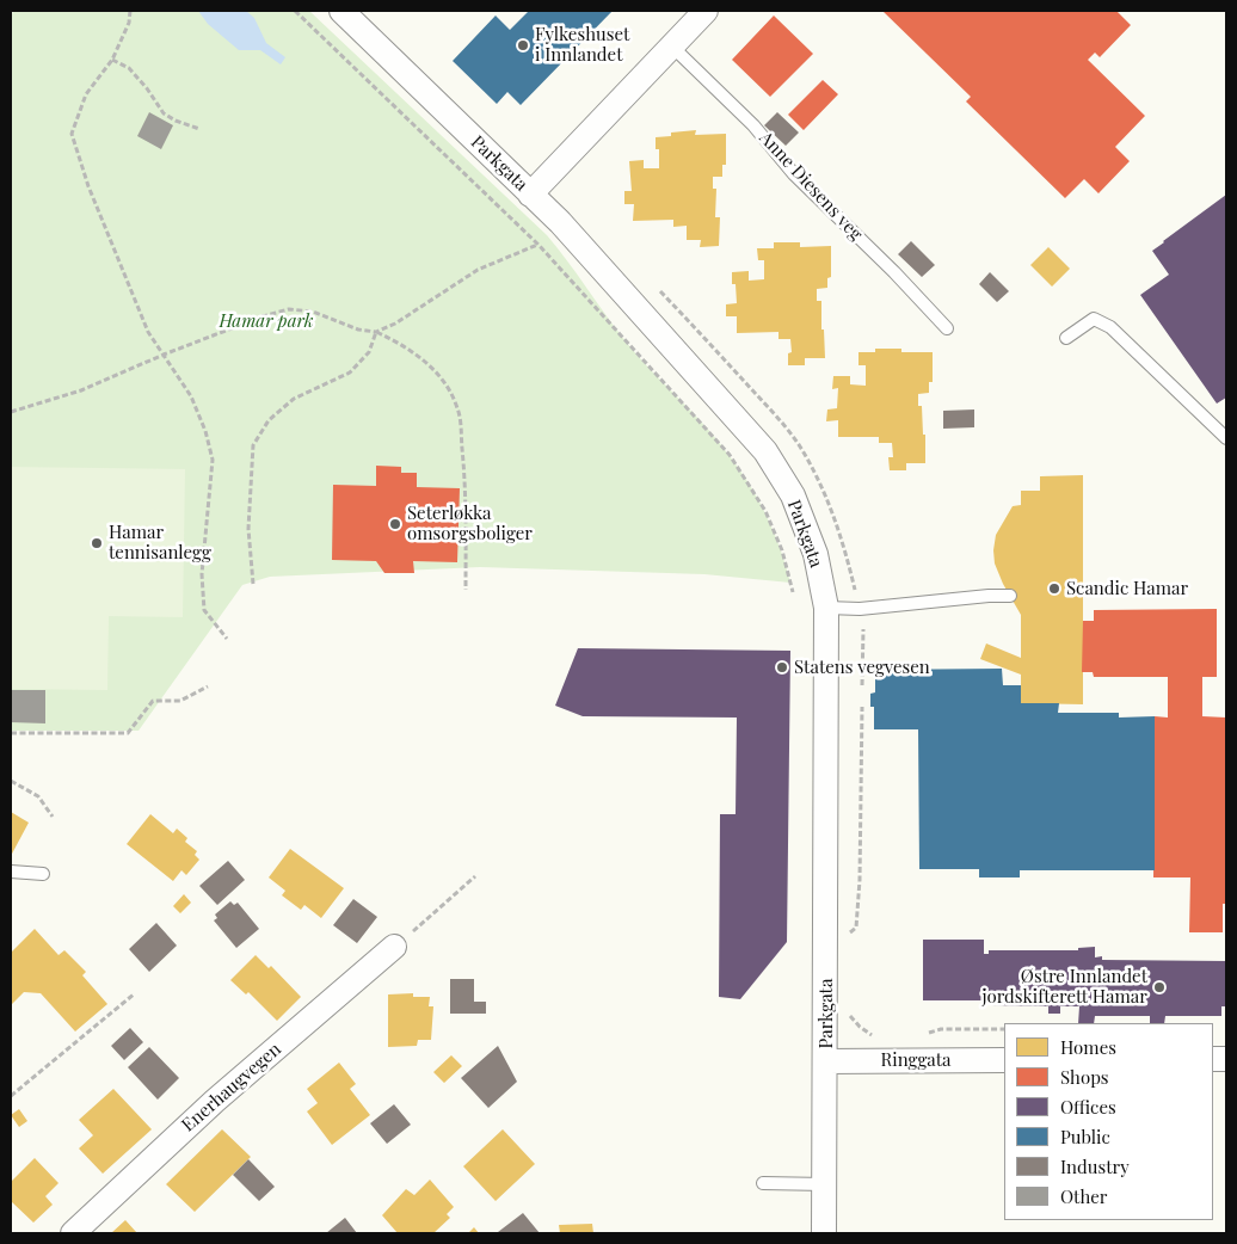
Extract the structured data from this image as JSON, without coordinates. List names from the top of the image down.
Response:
{
  "streets": {
    "street": ["Parkgata", "Ringgata", "Enerhaugvegen"],
    "lane": ["Anne Diesens veg"]
  },
  "crossings": [
    ["Parkgata", "Ringgata"]
  ],
  "parks": ["Hamar park"],
  "places": [
    "Fylkeshuset i Innlandet",
    "Seterløkka omsorgsboliger",
    "Hamar tennisanlegg",
    "Scandic Hamar",
    "Statens vegvesen",
    "Østre Innlandet jordskifterett Hamar"
  ],
  "legend": [
    "Homes",
    "Shops",
    "Offices",
    "Public",
    "Industry",
    "Other"
  ]
}
